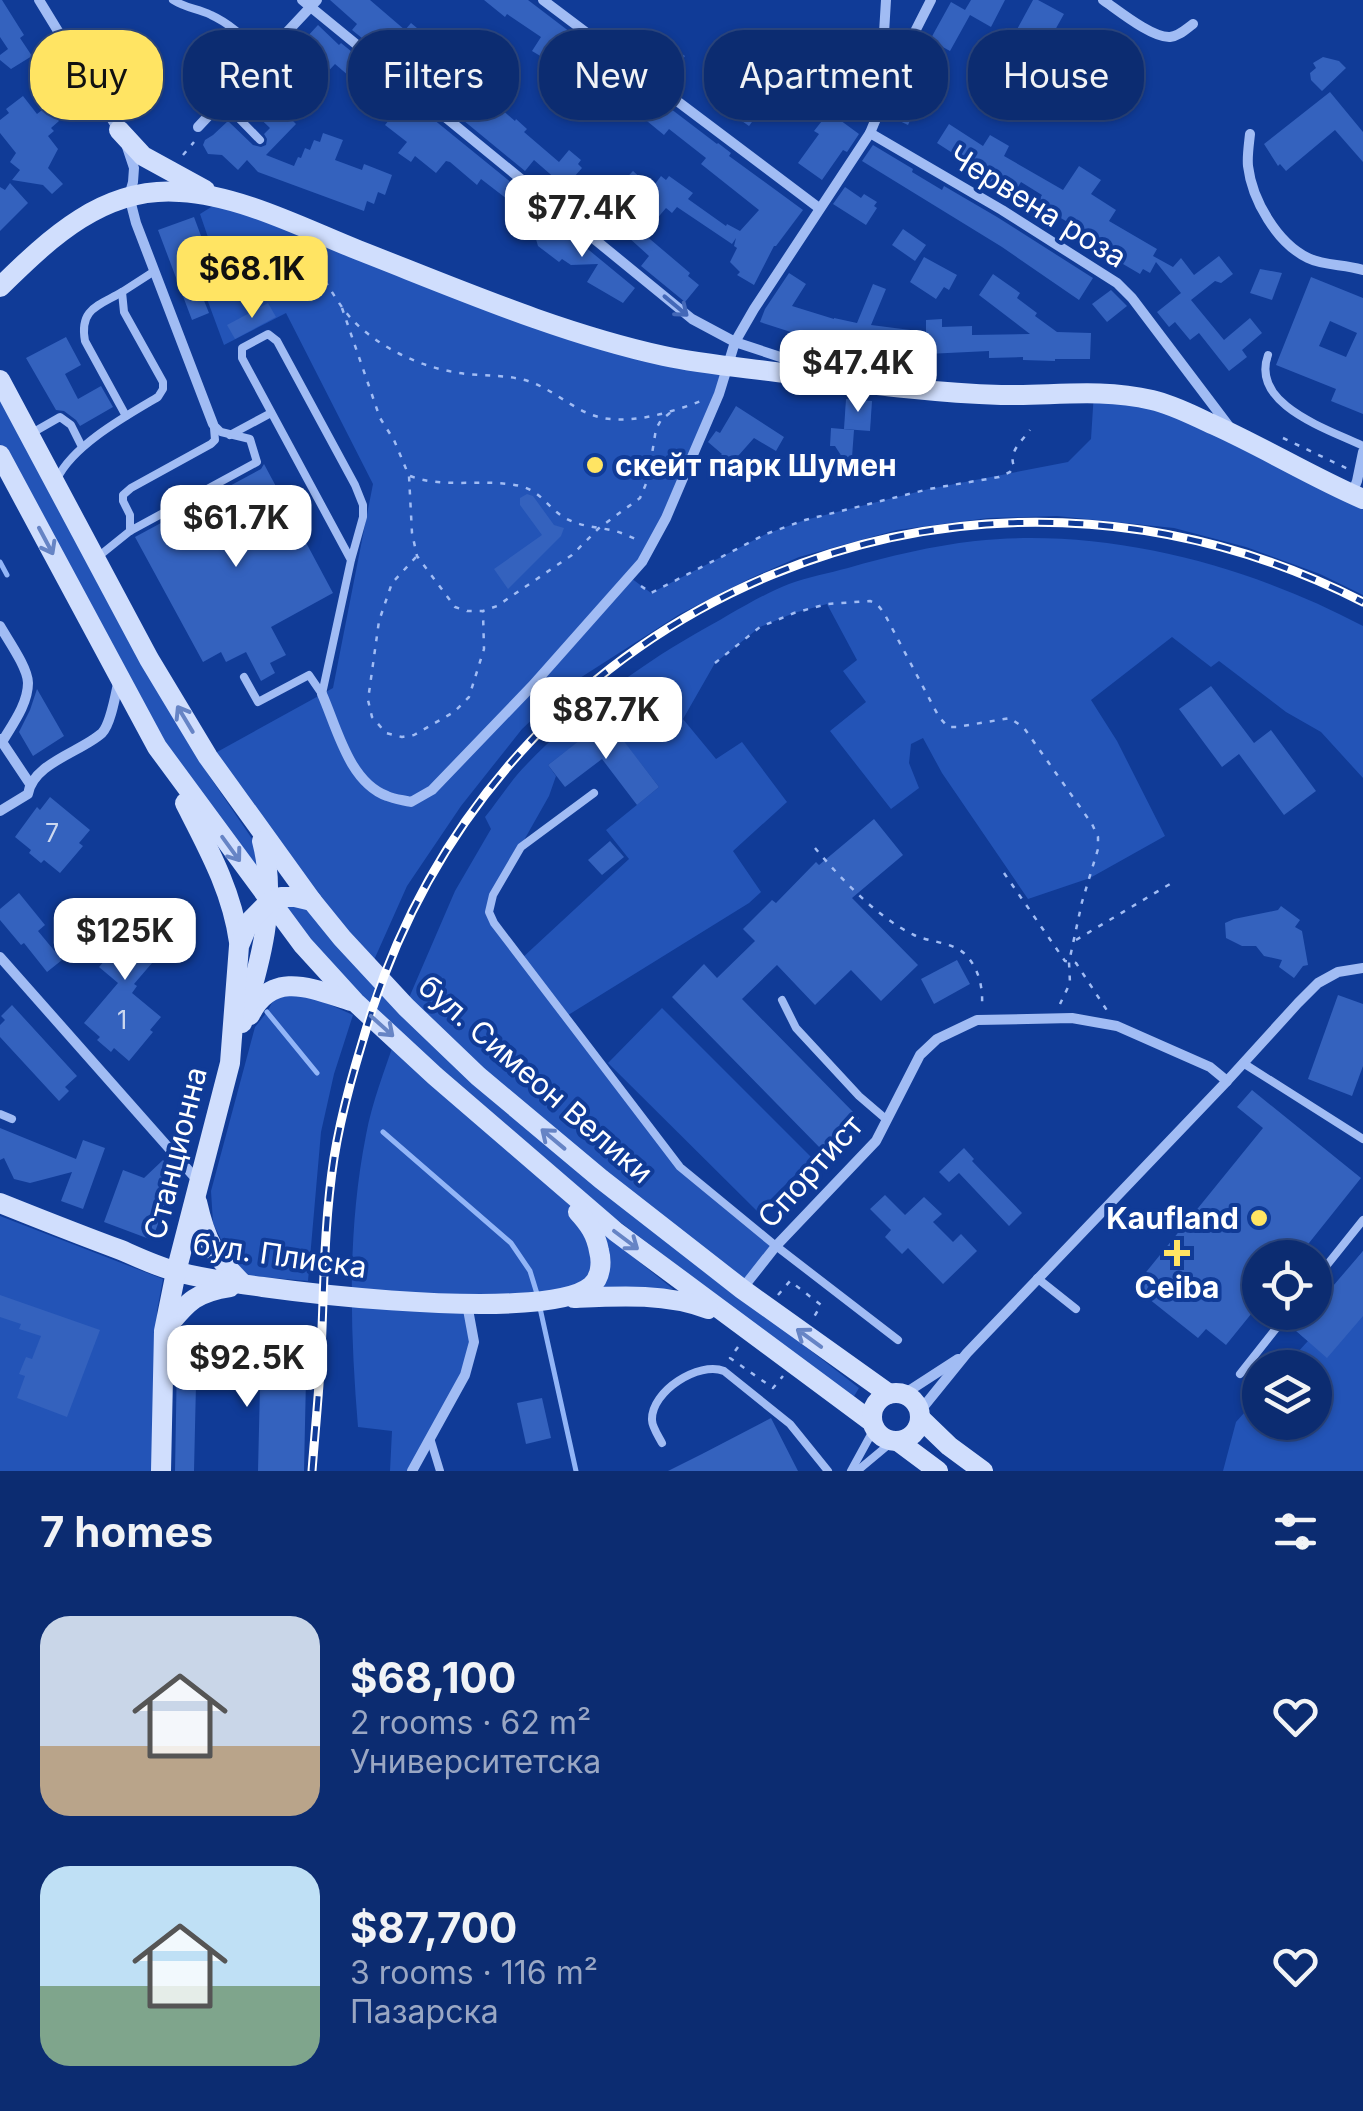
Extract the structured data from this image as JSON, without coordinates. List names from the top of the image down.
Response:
{
  "streets": {
    "main road": ["бул. Симеон Велики", "Станционна", "бул. Плиска"],
    "street": ["Червена роза", "Спортист"]
  },
  "crossings": [
    ["бул. Симеон Велики", "Станционна"],
    ["бул. Симеон Велики", "Спортист"],
    ["Станционна", "бул. Плиска"]
  ],
  "places": {
    "other": ["скейт парк Шумен", "Kaufland"],
    "health": ["Ceiba"]
  },
  "house_numbers": ["7", "1"],
  "page": {
    "chip": [
      "Buy",
      "Rent",
      "Filters",
      "New",
      "Apartment",
      "House"
    ],
    "price": [
      "$77.4K",
      "$68.1K",
      "$47.4K",
      "$61.7K",
      "$87.7K",
      "$125K",
      "$92.5K"
    ],
    "heading": "7 homes",
    "list": [
      {
        "name": "$68,100",
        "note": "2 rooms · 62 m² · Университетска"
      },
      {
        "name": "$87,700",
        "note": "3 rooms · 116 m² · Пазарска"
      }
    ]
  }
}
